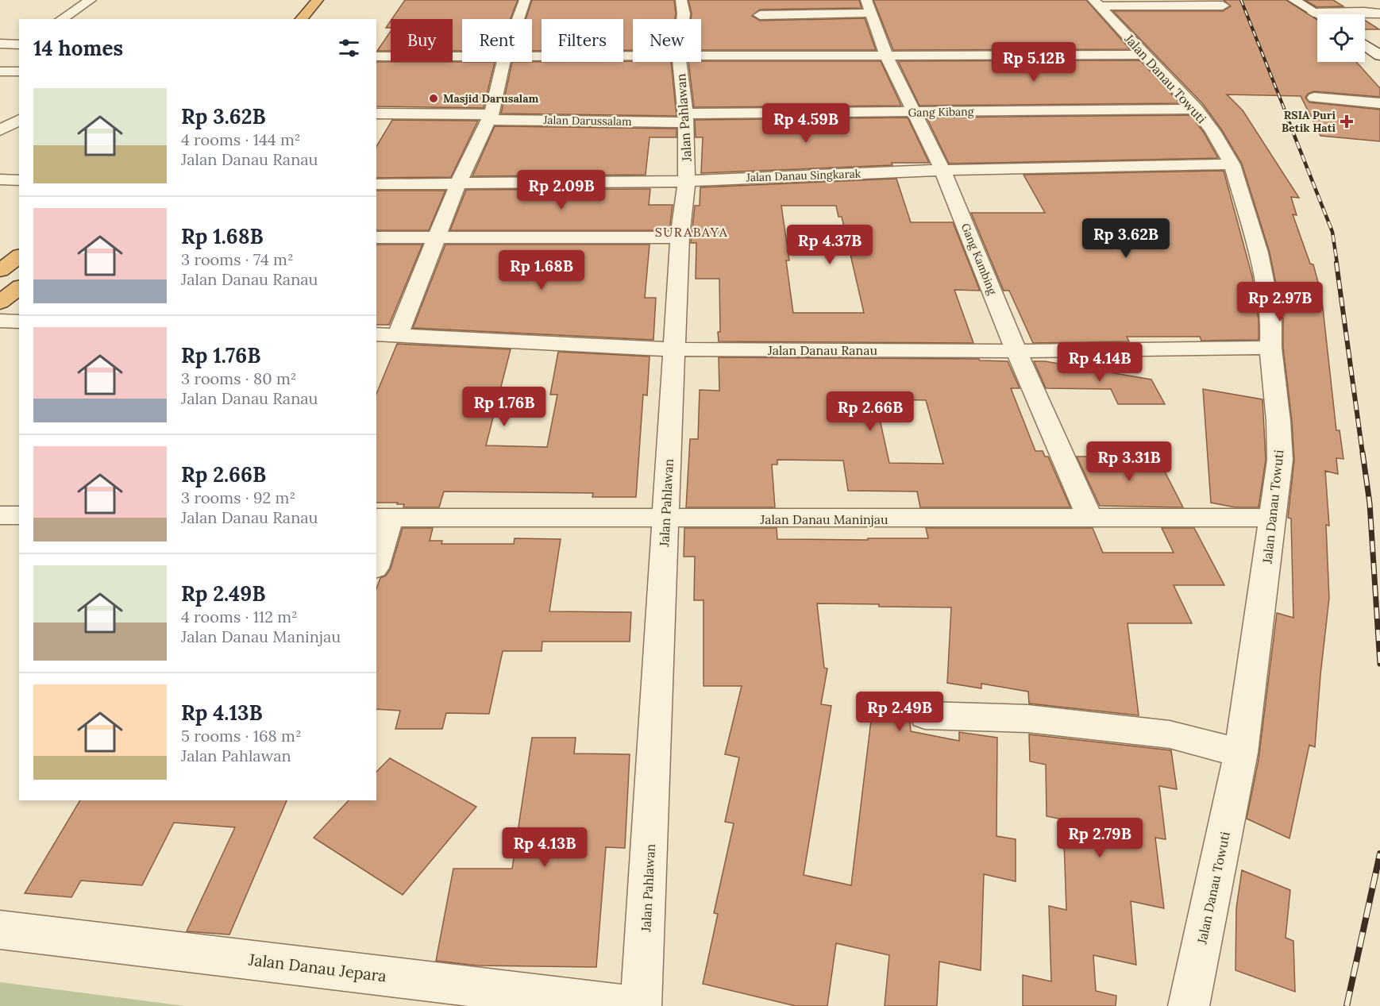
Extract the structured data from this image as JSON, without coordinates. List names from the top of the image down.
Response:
{
  "streets": {
    "street": [
      "Jalan Danau Towuti",
      "Gang Kibang",
      "Jalan Pahlawan",
      "Jalan Darussalam",
      "Jalan Danau Singkarak",
      "Gang Kambing",
      "Jalan Danau Ranau",
      "Jalan Danau Maninjau",
      "Jalan Danau Jepara"
    ]
  },
  "crossings": [
    ["Jalan Danau Towuti", "Gang Kibang"],
    ["Jalan Danau Towuti", "Jalan Danau Singkarak"],
    ["Jalan Danau Towuti", "Jalan Danau Ranau"],
    ["Jalan Danau Towuti", "Jalan Danau Maninjau"],
    ["Gang Kibang", "Jalan Pahlawan"],
    ["Gang Kibang", "Jalan Darussalam"],
    ["Gang Kibang", "Gang Kambing"],
    ["Jalan Pahlawan", "Jalan Darussalam"],
    ["Jalan Pahlawan", "Jalan Danau Singkarak"],
    ["Jalan Pahlawan", "Jalan Danau Ranau"],
    ["Jalan Pahlawan", "Jalan Danau Maninjau"],
    ["Jalan Danau Singkarak", "Gang Kambing"],
    ["Gang Kambing", "Jalan Danau Ranau"],
    ["Gang Kambing", "Jalan Danau Maninjau"]
  ],
  "districts": ["SURABAYA"],
  "places": {
    "other": ["Masjid Darusalam"],
    "health": ["RSIA Puri Betik Hati"]
  },
  "page": {
    "chip": [
      "Buy",
      "Rent",
      "Filters",
      "New"
    ],
    "heading": "14 homes",
    "price": [
      "Rp 5.12B",
      "Rp 4.59B",
      "Rp 2.09B",
      "Rp 3.62B",
      "Rp 4.37B",
      "Rp 1.68B",
      "Rp 2.97B",
      "Rp 4.14B",
      "Rp 1.76B",
      "Rp 2.66B",
      "Rp 3.31B",
      "Rp 2.49B",
      "Rp 2.79B",
      "Rp 4.13B"
    ],
    "list": [
      {
        "name": "Rp 3.62B",
        "note": "4 rooms · 144 m² · Jalan Danau Ranau"
      },
      {
        "name": "Rp 1.68B",
        "note": "3 rooms · 74 m² · Jalan Danau Ranau"
      },
      {
        "name": "Rp 1.76B",
        "note": "3 rooms · 80 m² · Jalan Danau Ranau"
      },
      {
        "name": "Rp 2.66B",
        "note": "3 rooms · 92 m² · Jalan Danau Ranau"
      },
      {
        "name": "Rp 2.49B",
        "note": "4 rooms · 112 m² · Jalan Danau Maninjau"
      },
      {
        "name": "Rp 4.13B",
        "note": "5 rooms · 168 m² · Jalan Pahlawan"
      }
    ]
  }
}
